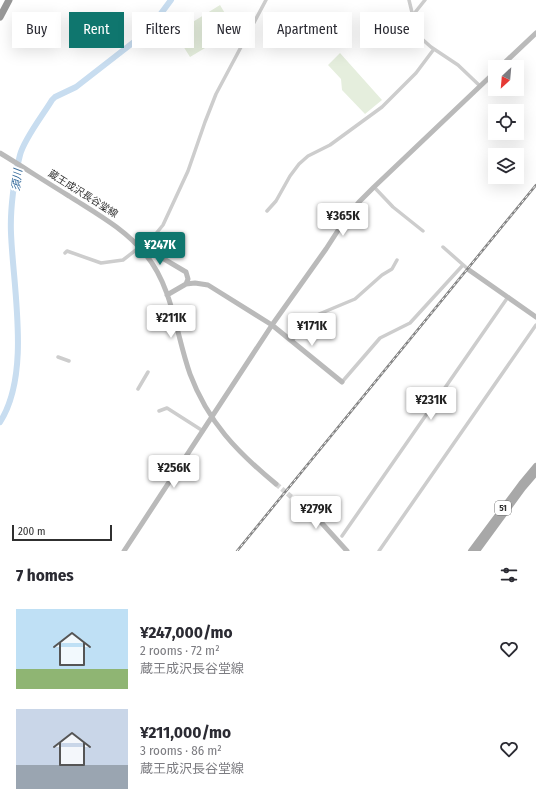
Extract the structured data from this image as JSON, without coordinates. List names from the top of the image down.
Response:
{
  "streets": {
    "main road": ["51"],
    "street": ["蔵王成沢長谷堂線"]
  },
  "water": ["須川"],
  "scale_bar": "200 m",
  "north": "bottom left",
  "page": {
    "chip": [
      "Buy",
      "Rent",
      "Filters",
      "New",
      "Apartment",
      "House"
    ],
    "price": [
      "¥365K",
      "¥247K",
      "¥211K",
      "¥171K",
      "¥231K",
      "¥256K",
      "¥279K"
    ],
    "scale": "200 m",
    "heading": "7 homes",
    "list": [
      {
        "name": "¥247,000/mo",
        "note": "2 rooms · 72 m² · 蔵王成沢長谷堂線"
      },
      {
        "name": "¥211,000/mo",
        "note": "3 rooms · 86 m² · 蔵王成沢長谷堂線"
      }
    ]
  }
}
